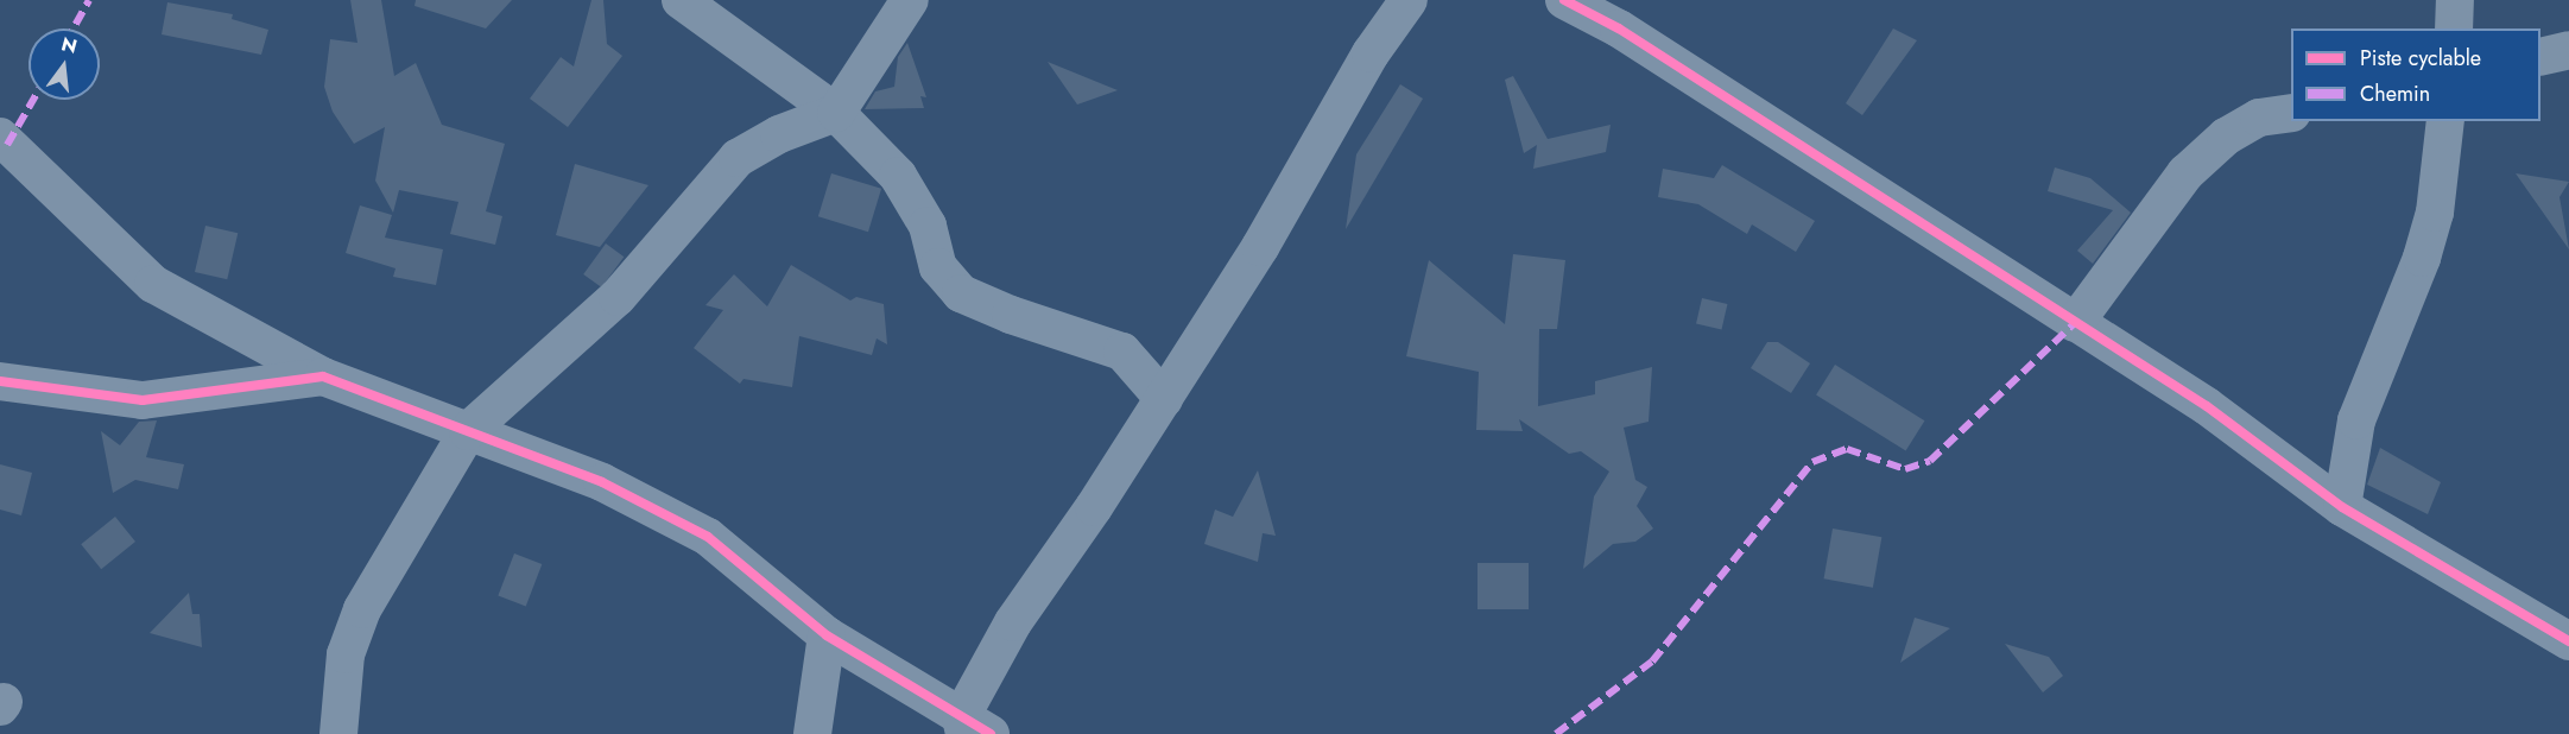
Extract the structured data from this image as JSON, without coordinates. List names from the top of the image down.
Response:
{
  "legend": ["Piste cyclable", "Chemin"],
  "north": "top"
}
